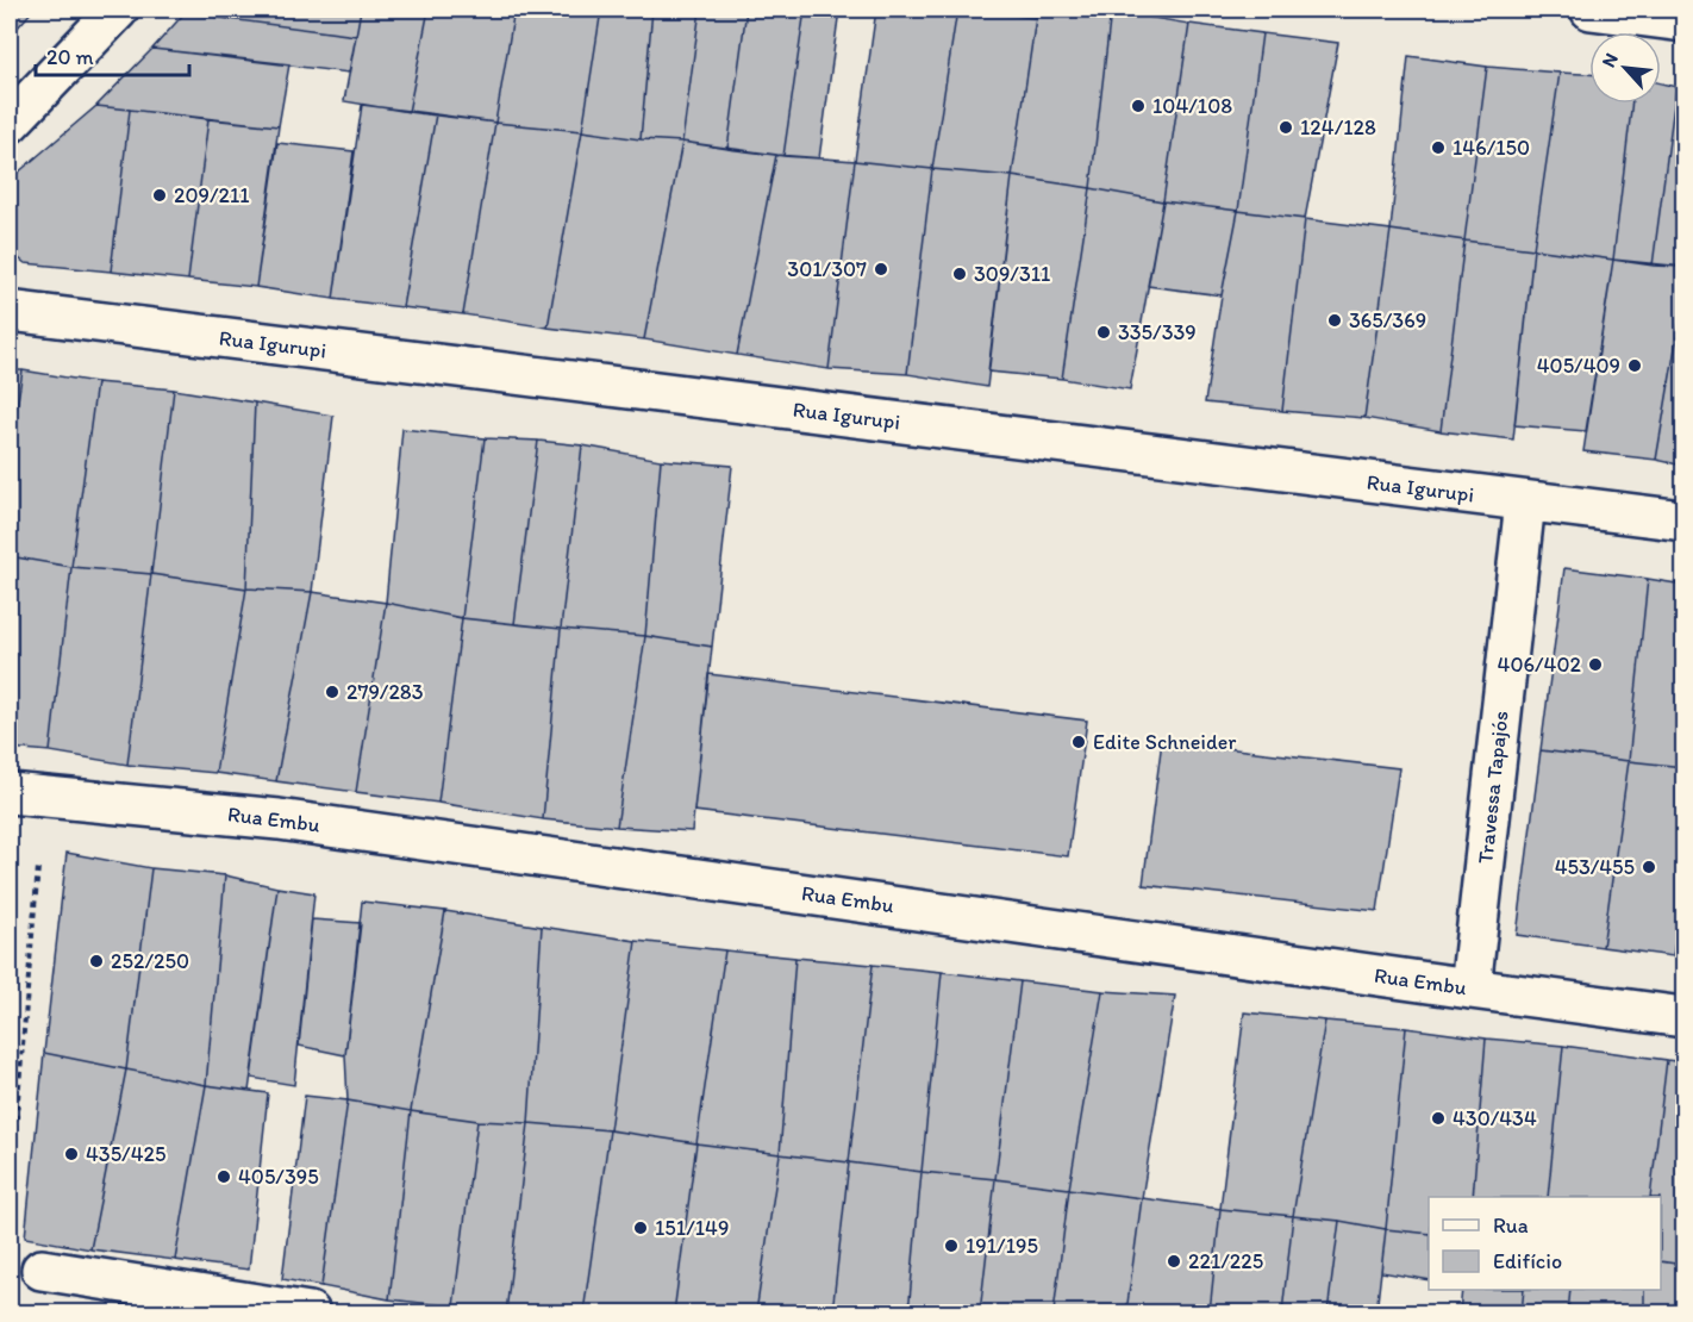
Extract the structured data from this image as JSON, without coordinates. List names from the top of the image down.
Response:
{
  "streets": {
    "street": ["Rua Igurupi", "Travessa Tapajós", "Rua Embu"]
  },
  "crossings": [
    ["Rua Igurupi", "Travessa Tapajós"],
    ["Travessa Tapajós", "Rua Embu"]
  ],
  "places": [
    "104/108",
    "124/128",
    "146/150",
    "209/211",
    "301/307",
    "309/311",
    "365/369",
    "335/339",
    "405/409",
    "406/402",
    "279/283",
    "Edite Schneider",
    "453/455",
    "252/250",
    "430/434",
    "435/425",
    "405/395",
    "151/149",
    "191/195",
    "221/225"
  ],
  "legend": ["Rua", "Edifício"],
  "scale_bar": "20 m",
  "north": "top left"
}
